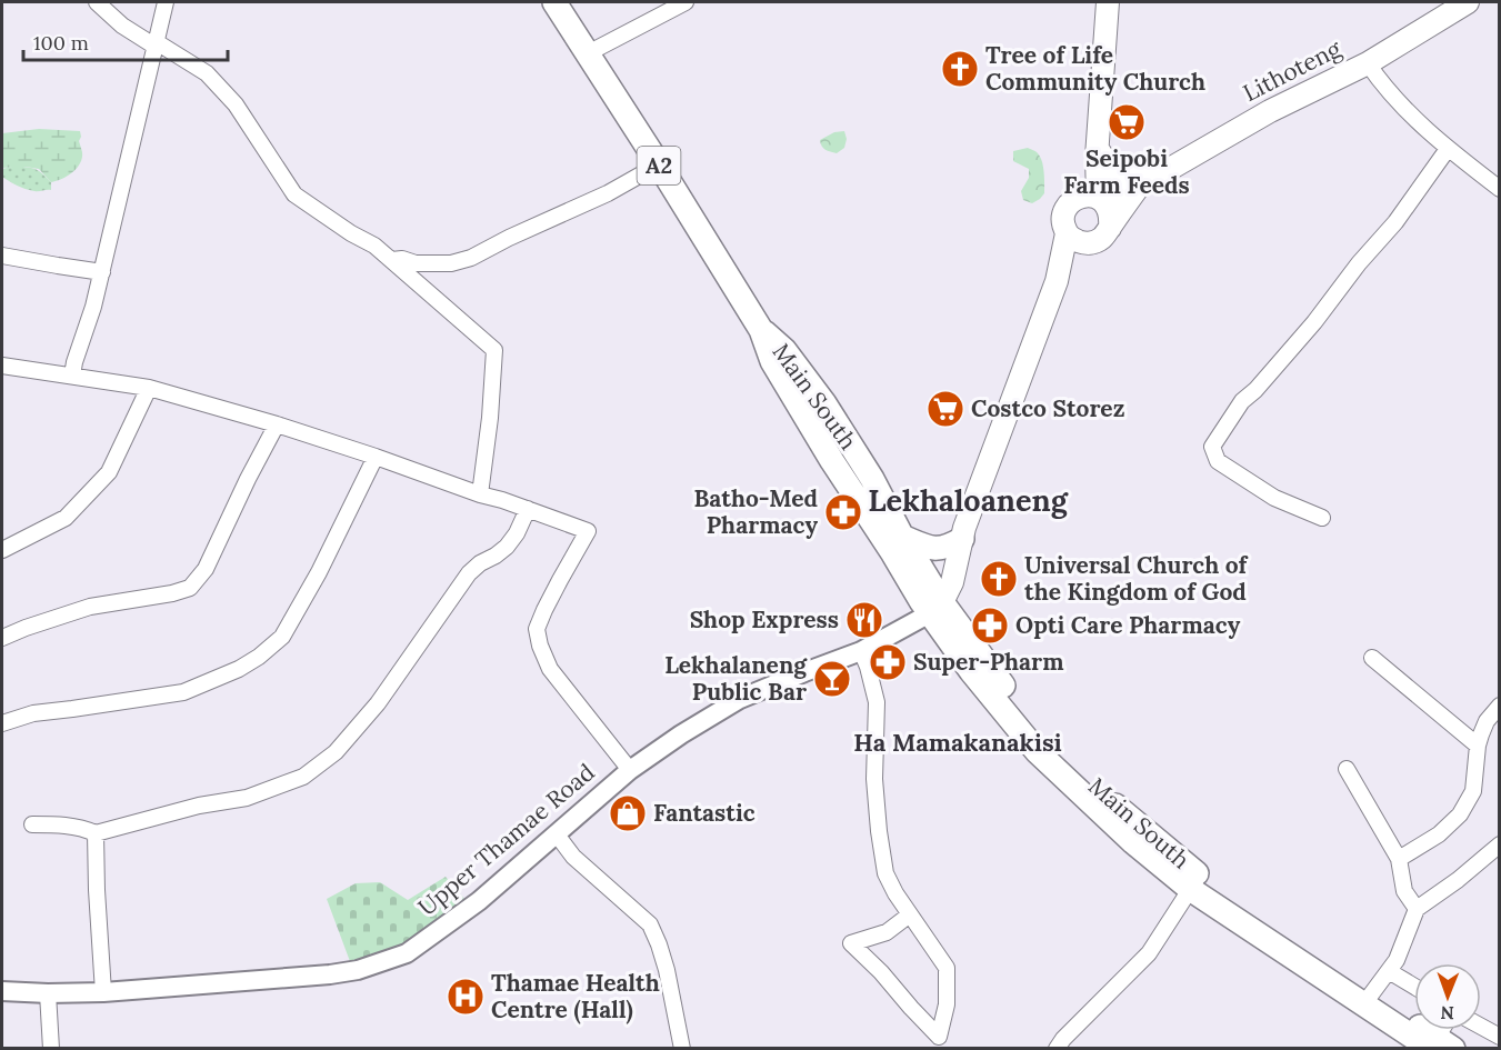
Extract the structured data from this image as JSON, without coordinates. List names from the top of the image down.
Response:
{
  "streets": {
    "main road": ["Lithoteng", "A2", "Main South"],
    "street": ["Upper Thamae Road"]
  },
  "crossings": [
    ["A2", "Main South"],
    ["Main South", "Upper Thamae Road"]
  ],
  "districts": ["Lekhaloaneng", "Ha Mamakanakisi"],
  "places": {
    "church": ["Tree of Life Community Church", "Universal Church of the Kingdom of God"],
    "supermarket": ["Seipobi Farm Feeds", "Costco Storez"],
    "pharmacy": ["Batho-Med Pharmacy", "Opti Care Pharmacy", "Super-Pharm"],
    "restaurant": ["Shop Express"],
    "bar": ["Lekhalaneng Public Bar"],
    "shop": ["Fantastic"],
    "hospital": ["Thamae Health Centre (Hall)"]
  },
  "scale_bar": "100 m",
  "north": "bottom"
}
